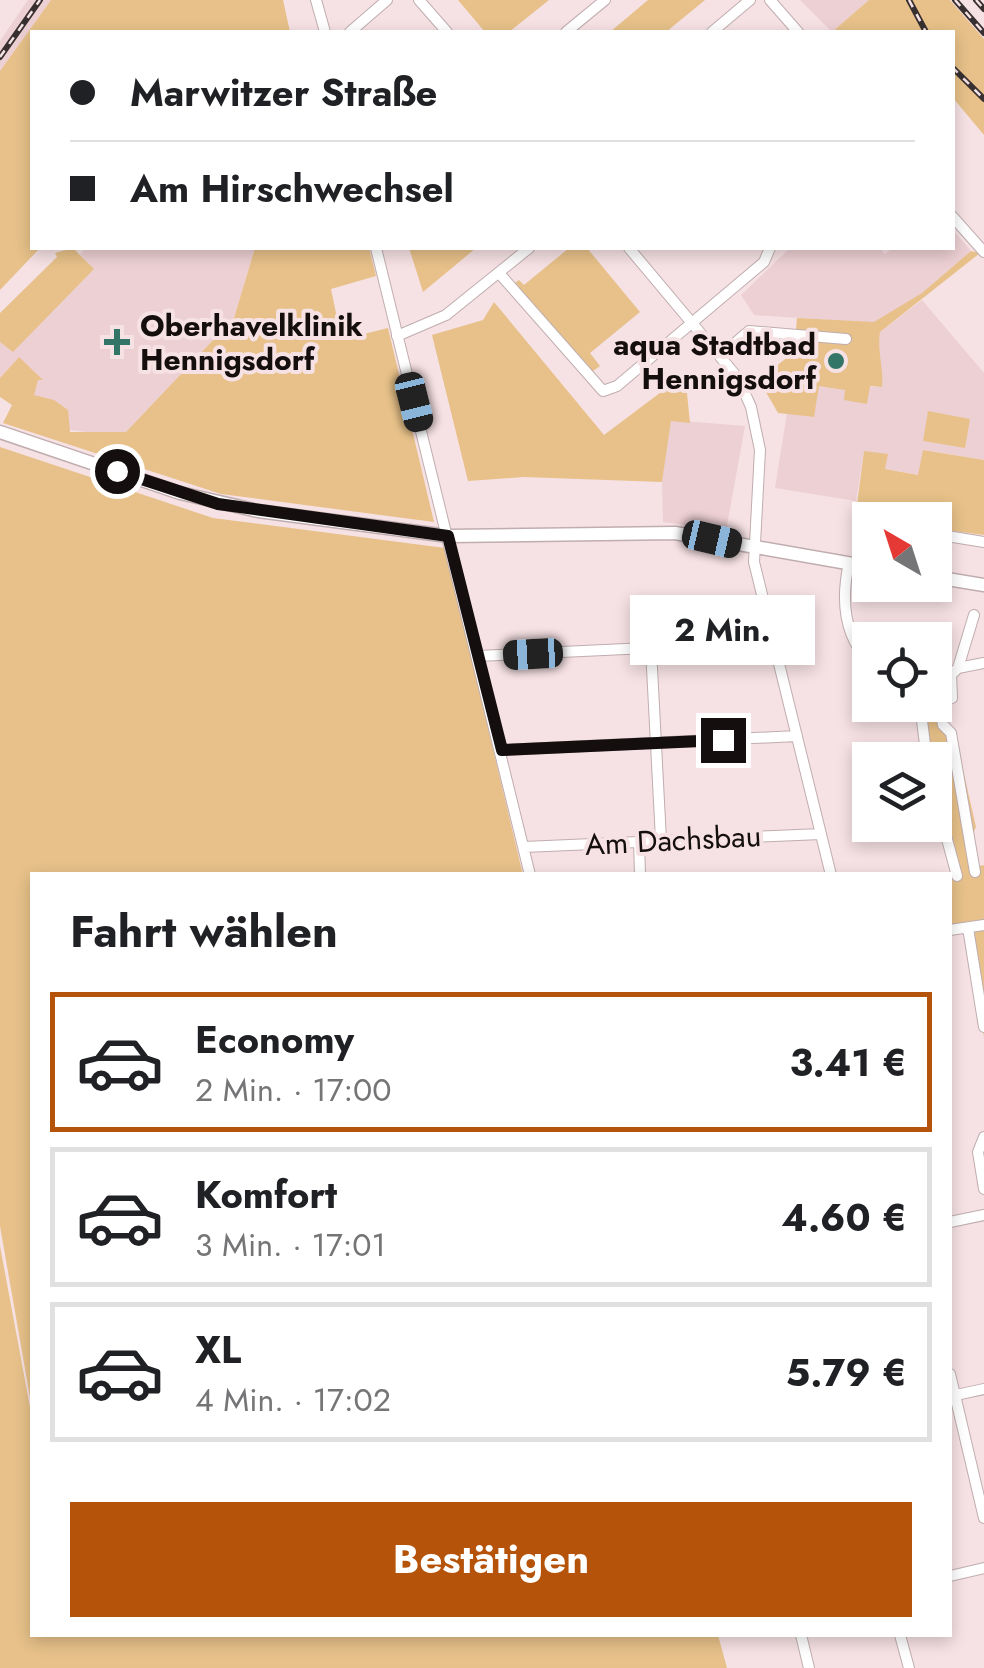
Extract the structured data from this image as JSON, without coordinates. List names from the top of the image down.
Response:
{
  "streets": {
    "street": ["Am Dachsbau"]
  },
  "places": {
    "health": ["Oberhavelklinik Hennigsdorf"],
    "other": ["aqua Stadtbad Hennigsdorf"]
  },
  "north": "top left",
  "page": {
    "banner": ["Marwitzer Straße", "Am Hirschwechsel"],
    "bubble": "2 Min.",
    "heading": "Fahrt wählen",
    "list": [
      {
        "name": "Economy",
        "note": "2 Min. · 17:00",
        "value": "3.41 €"
      },
      {
        "name": "Komfort",
        "note": "3 Min. · 17:01",
        "value": "4.60 €"
      },
      {
        "name": "XL",
        "note": "4 Min. · 17:02",
        "value": "5.79 €"
      }
    ],
    "buttons": "Bestätigen"
  }
}
